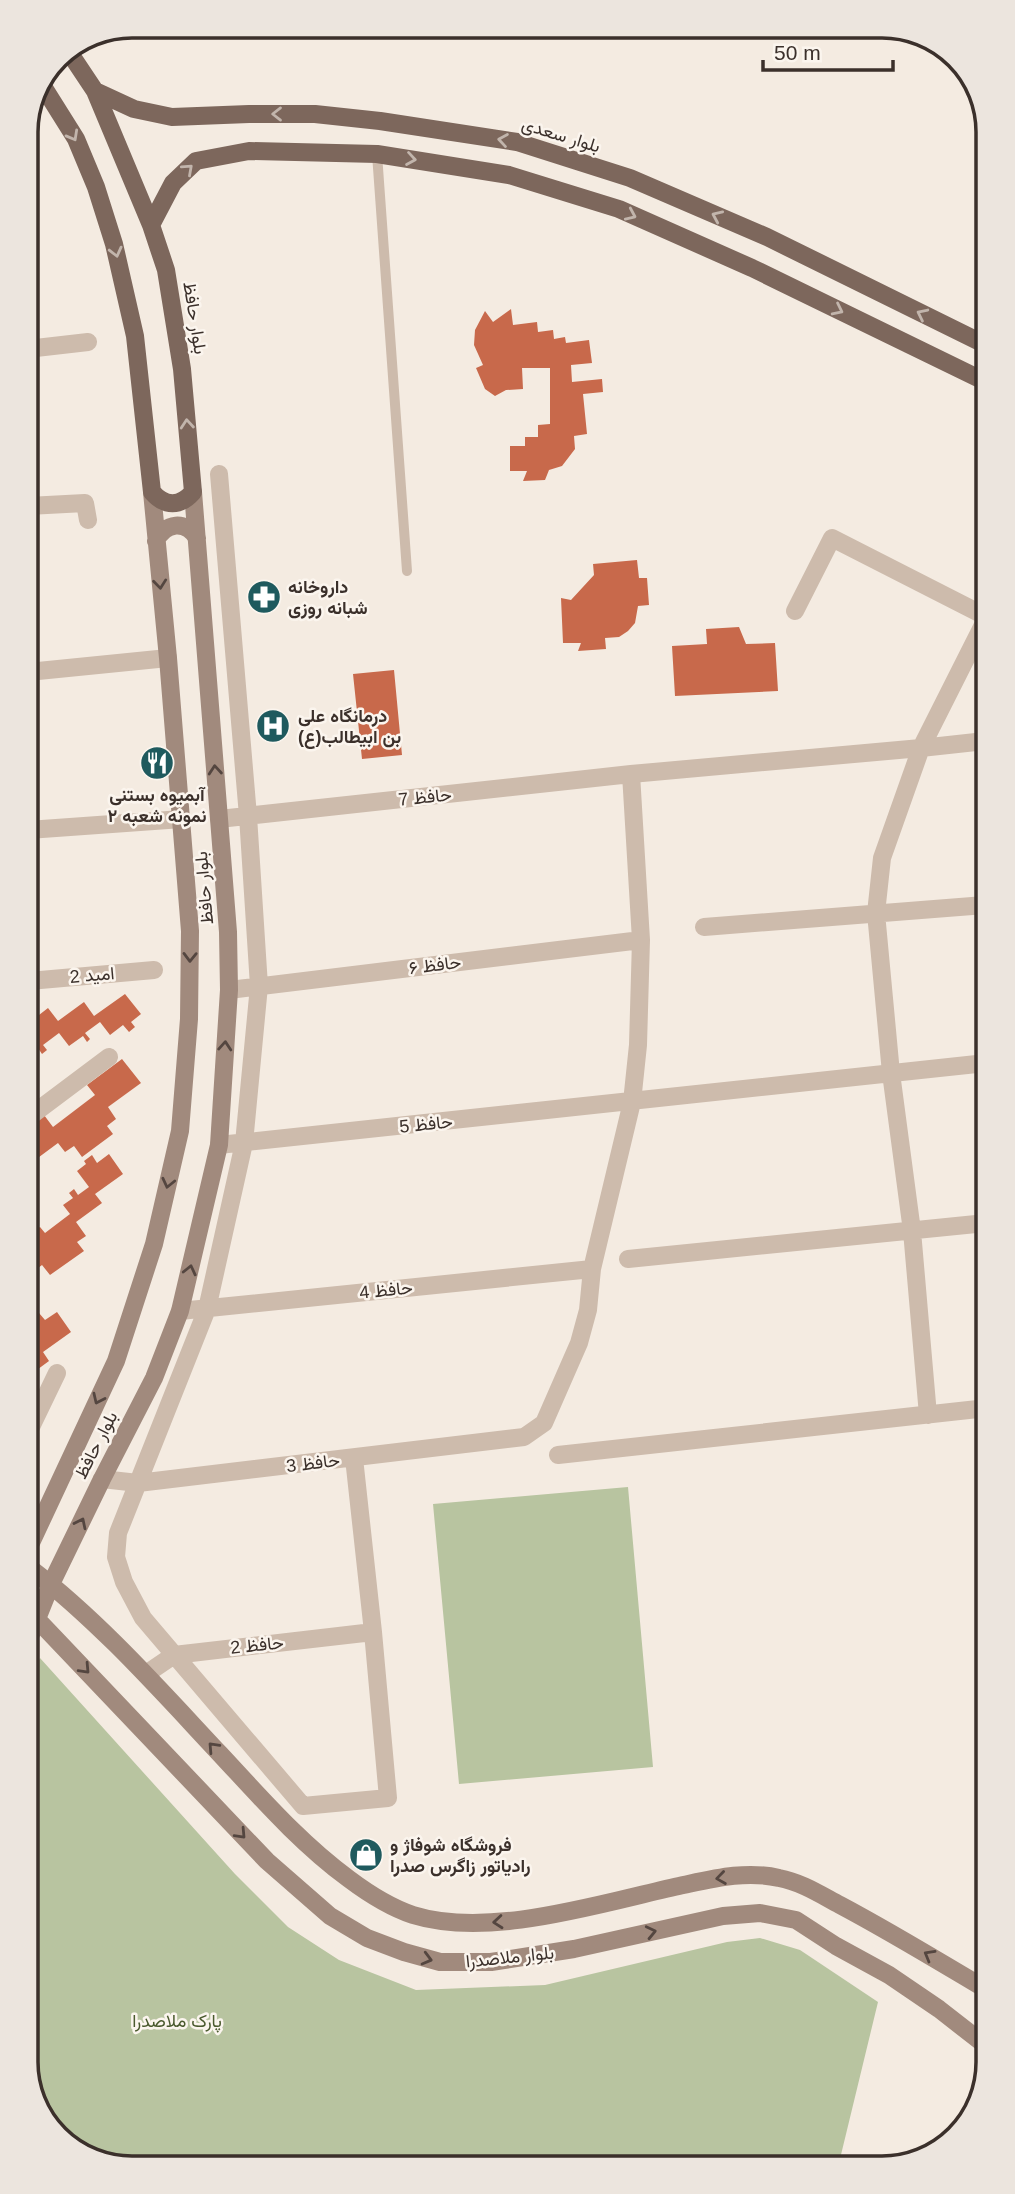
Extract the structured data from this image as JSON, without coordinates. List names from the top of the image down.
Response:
{
  "streets": {
    "main road": ["بلوار سعدی", "بلوار حافظ", "بلوار ملاصدرا"],
    "street": [
      "حافظ 7",
      "حافظ ۶",
      "امید 2",
      "حافظ 5",
      "حافظ 4",
      "حافظ 3",
      "حافظ 2"
    ]
  },
  "crossings": [
    ["بلوار سعدی", "بلوار حافظ"],
    ["بلوار حافظ", "حافظ 7"],
    ["بلوار حافظ", "حافظ ۶"],
    ["بلوار حافظ", "حافظ 5"],
    ["بلوار حافظ", "حافظ 4"],
    ["بلوار حافظ", "حافظ 3"],
    ["بلوار حافظ", "بلوار ملاصدرا"],
    ["حافظ 4", "حافظ 3"],
    ["حافظ 2", "بلوار ملاصدرا"]
  ],
  "parks": ["پارک ملاصدرا"],
  "places": {
    "pharmacy": ["داروخانه شبانه روزی"],
    "hospital": ["درمانگاه علی بن ابیطالب(ع)"],
    "restaurant": ["آبمیوه بستنی نمونه شعبه ۲"],
    "shop": ["فروشگاه شوفاژ و رادیاتور زاگرس صدرا"]
  },
  "scale_bar": "50 m"
}
